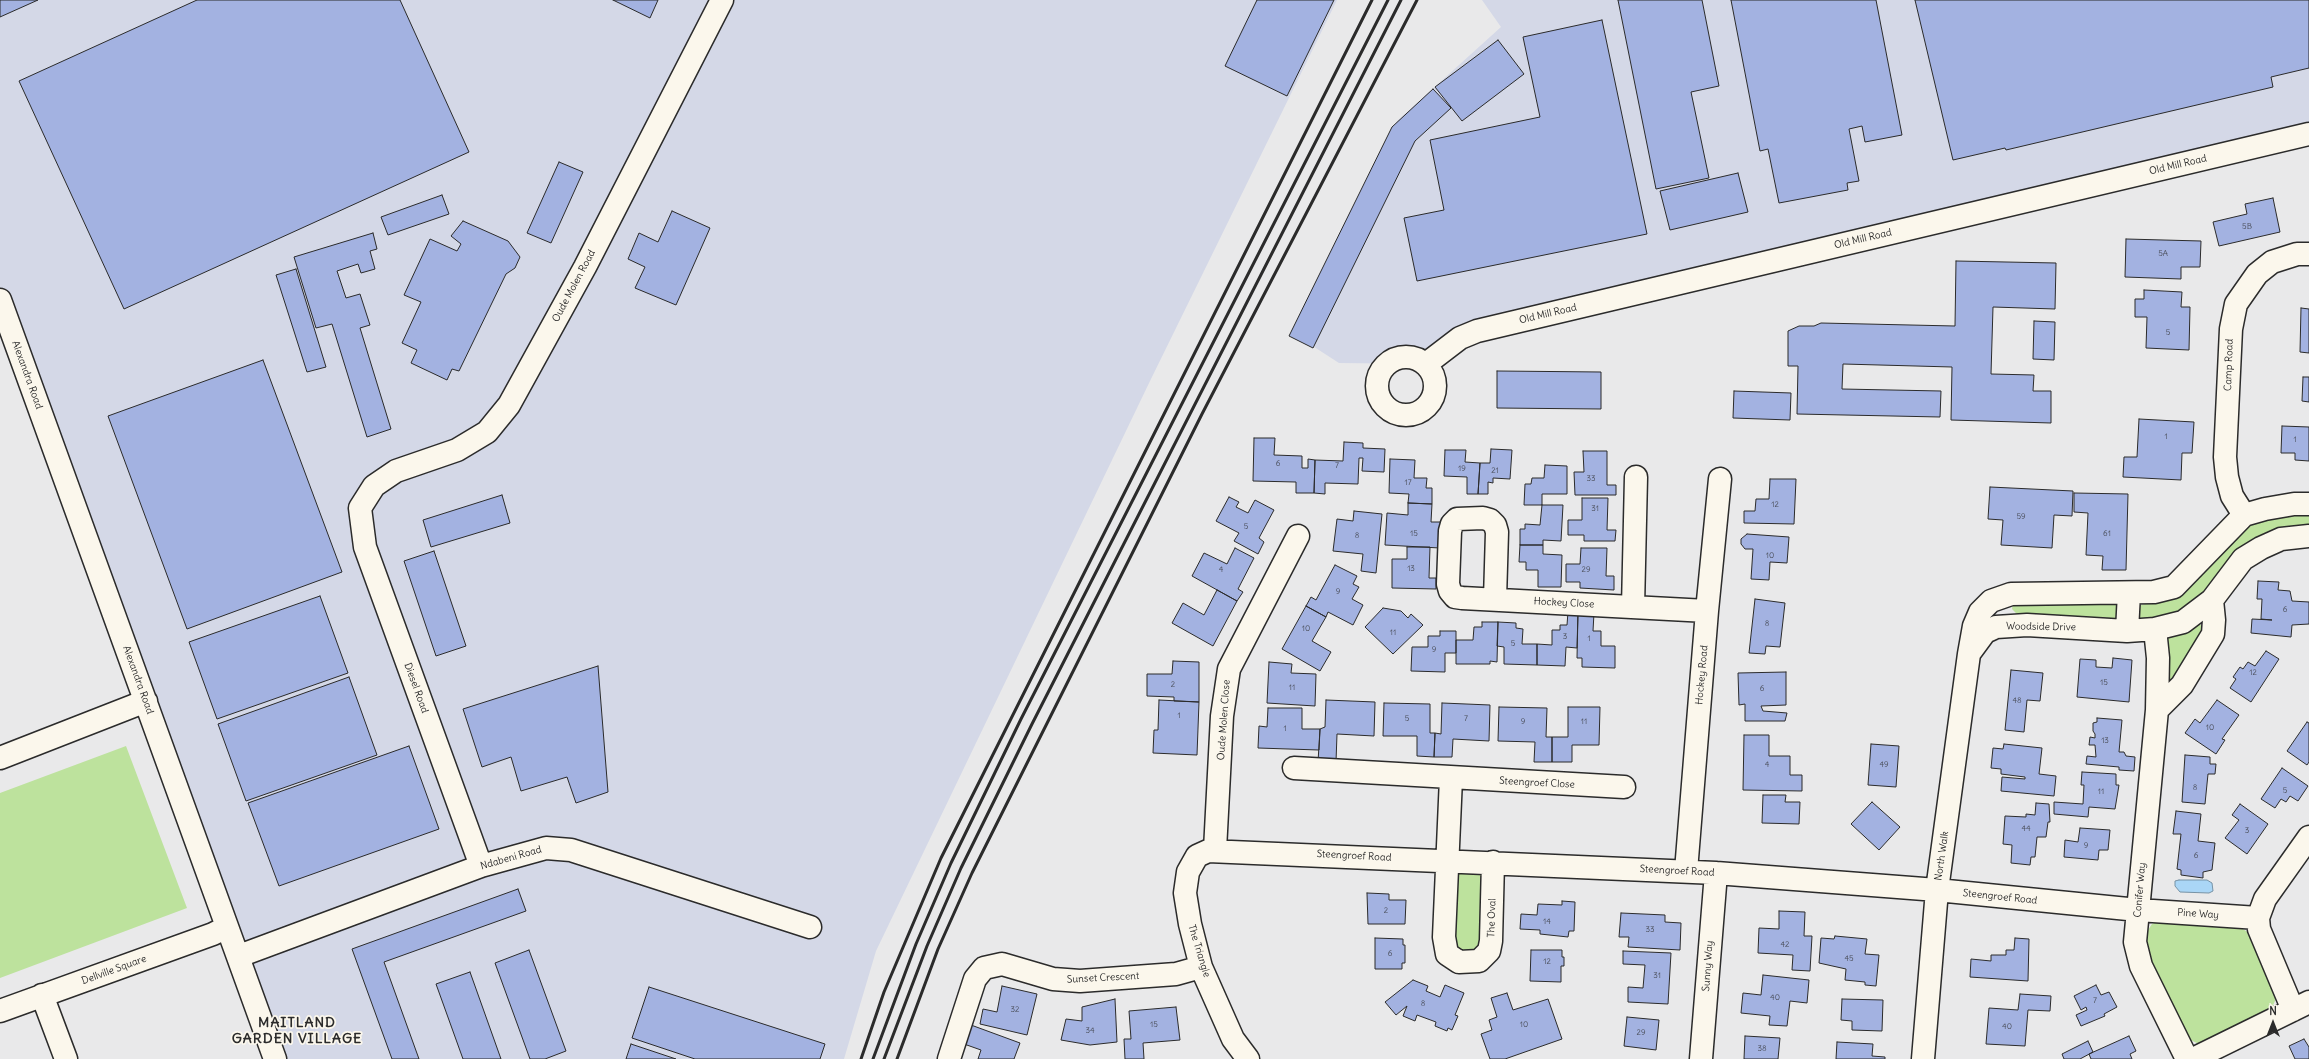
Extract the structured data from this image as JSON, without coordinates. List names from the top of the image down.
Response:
{
  "streets": {
    "street": [
      "Old Mill Road",
      "Oude Molen Road",
      "Camp Road",
      "Alexandra Road",
      "Hockey Close",
      "Woodside Drive",
      "Hockey Road",
      "Diesel Road",
      "Oude Molen Close",
      "Steengroef Close",
      "Steengroef Road",
      "North Walk",
      "Ndabeni Road",
      "Conifer Way",
      "Pine Way",
      "The Oval",
      "The Triangle",
      "Sunny Way",
      "Dellville Square",
      "Sunset Crescent"
    ]
  },
  "crossings": [
    ["Oude Molen Road", "Diesel Road"],
    ["Alexandra Road", "Ndabeni Road"],
    ["Alexandra Road", "Dellville Square"],
    ["Hockey Close", "Hockey Road"],
    ["Woodside Drive", "North Walk"],
    ["Woodside Drive", "Conifer Way"],
    ["Hockey Road", "Steengroef Road"],
    ["Diesel Road", "Ndabeni Road"],
    ["Oude Molen Close", "Steengroef Road"],
    ["Oude Molen Close", "The Triangle"],
    ["Steengroef Road", "North Walk"],
    ["Steengroef Road", "Conifer Way"],
    ["Steengroef Road", "Pine Way"],
    ["Steengroef Road", "The Oval"],
    ["Steengroef Road", "The Triangle"],
    ["Steengroef Road", "Sunny Way"],
    ["Conifer Way", "Pine Way"],
    ["The Triangle", "Sunset Crescent"]
  ],
  "districts": ["MAITLAND GARDEN VILLAGE"],
  "house_numbers": [
    "5B",
    "5A",
    "5",
    "1",
    "1",
    "6",
    "7",
    "19",
    "21",
    "33",
    "17",
    "12",
    "31",
    "59",
    "5",
    "15",
    "61",
    "8",
    "10",
    "13",
    "4",
    "29",
    "9",
    "6",
    "8",
    "10",
    "11",
    "3",
    "1",
    "5",
    "9",
    "12",
    "15",
    "2",
    "11",
    "6",
    "48",
    "1",
    "5",
    "7",
    "9",
    "11",
    "10",
    "1",
    "13",
    "4",
    "49",
    "8",
    "5",
    "11",
    "44",
    "3",
    "9",
    "6",
    "2",
    "14",
    "33",
    "42",
    "6",
    "45",
    "12",
    "31",
    "40",
    "7",
    "8",
    "32",
    "15",
    "10",
    "40",
    "34",
    "29",
    "38"
  ],
  "north": "top"
}
